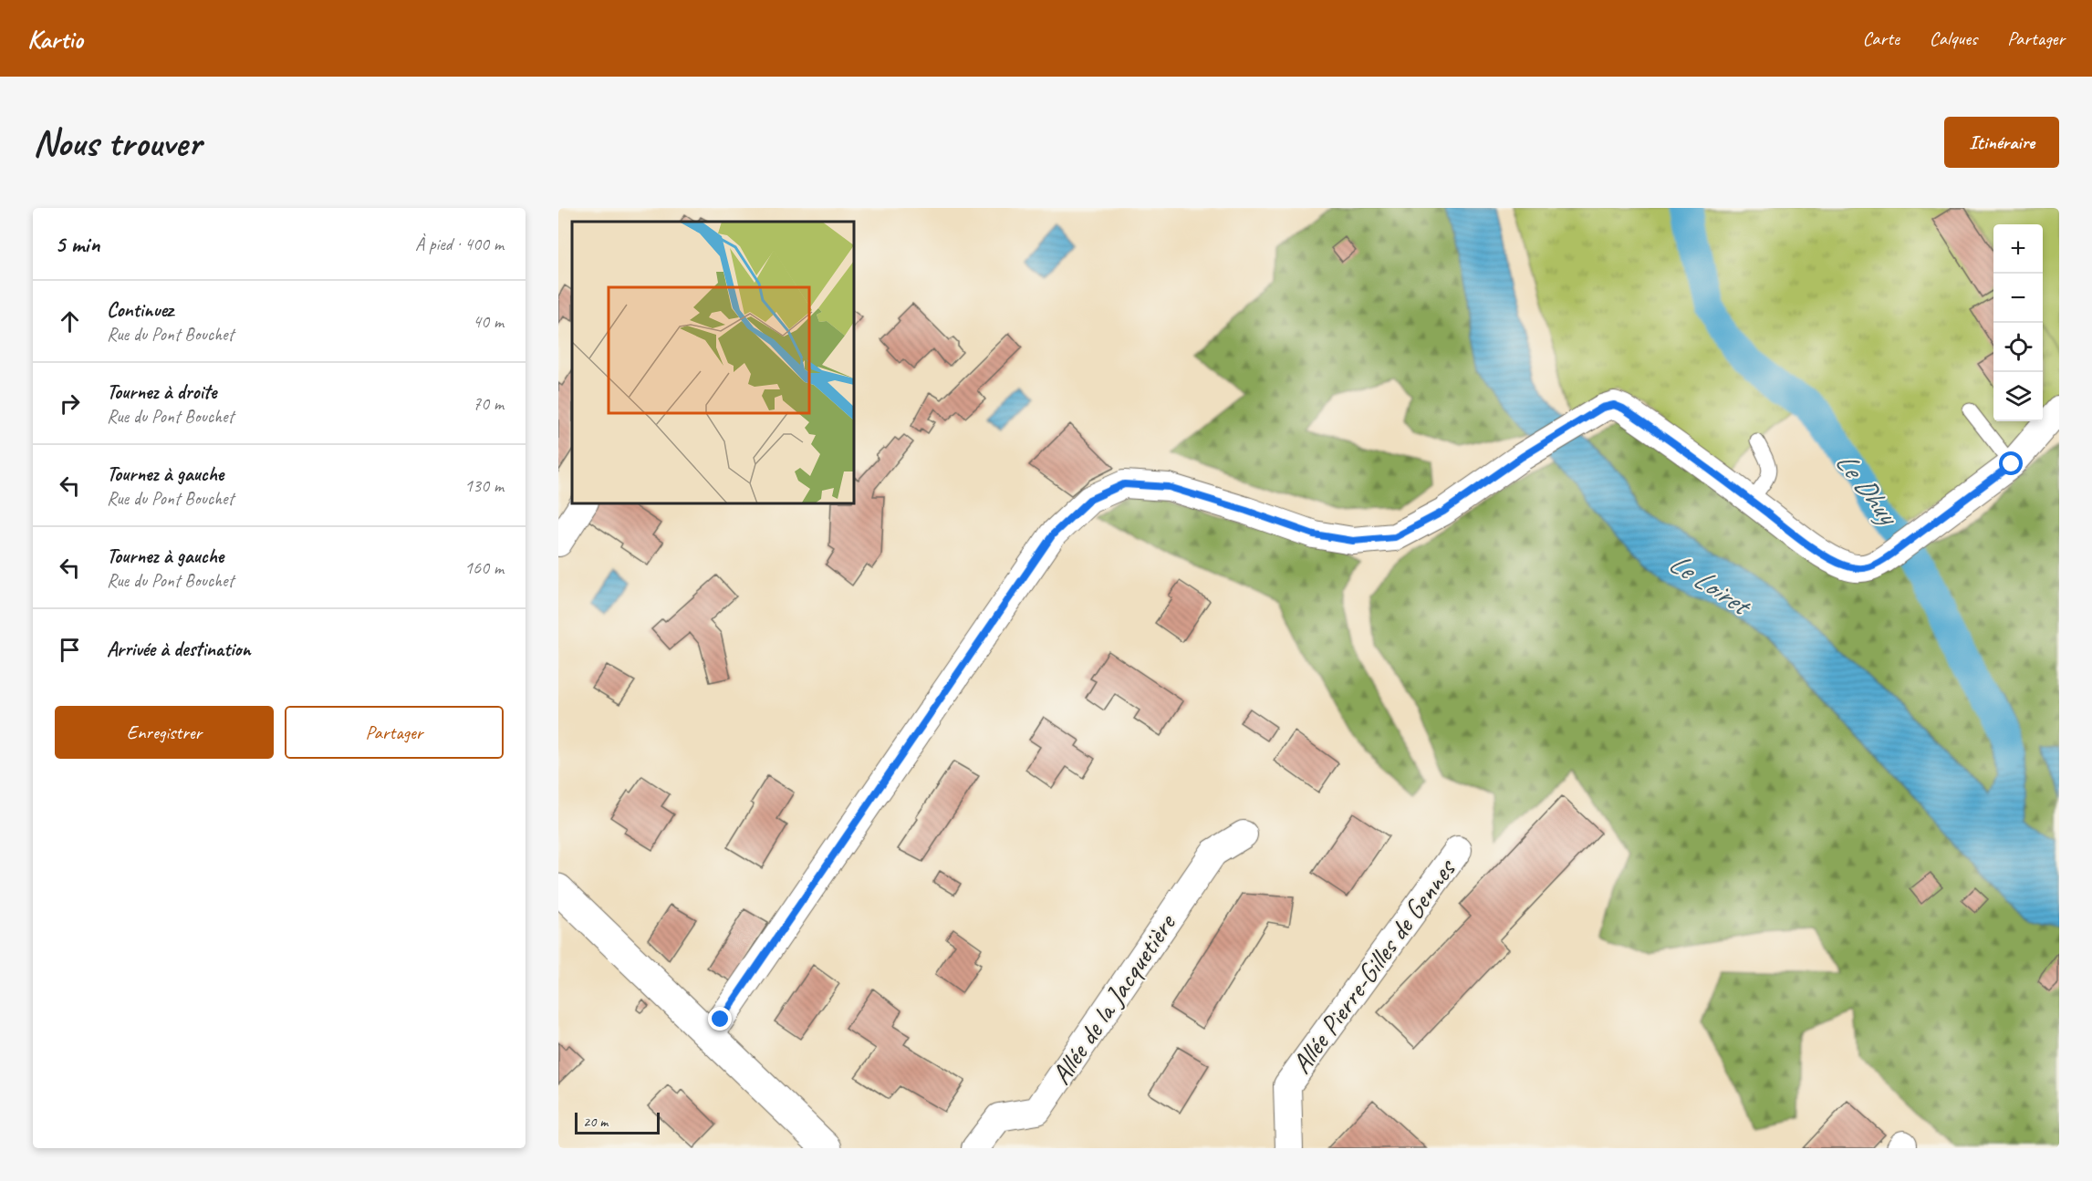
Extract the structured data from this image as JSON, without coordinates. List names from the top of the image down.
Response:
{
  "streets": {
    "street": ["Allée Pierre-Gilles de Gennes", "Allée de la Jacquetière"]
  },
  "water": ["Le Dhuy", "Le Loiret"],
  "scale_bar": "20 m",
  "page": {
    "header": "Kartio",
    "nav": ["Carte", "Calques", "Partager"],
    "buttons": [
      "Itinéraire",
      ["Enregistrer", "Partager"]
    ],
    "title": "Nous trouver",
    "heading": ["5 min", "À pied · 400 m"],
    "map_buttons": ["+", "−"],
    "list": [
      ["Continuez", "Rue du Pont Bouchet", "40 m"],
      ["Tournez à droite", "Rue du Pont Bouchet", "70 m"],
      ["Tournez à gauche", "Rue du Pont Bouchet", "130 m"],
      ["Tournez à gauche", "Rue du Pont Bouchet", "160 m"],
      "Arrivée à destination"
    ],
    "scale": "20 m"
  }
}
